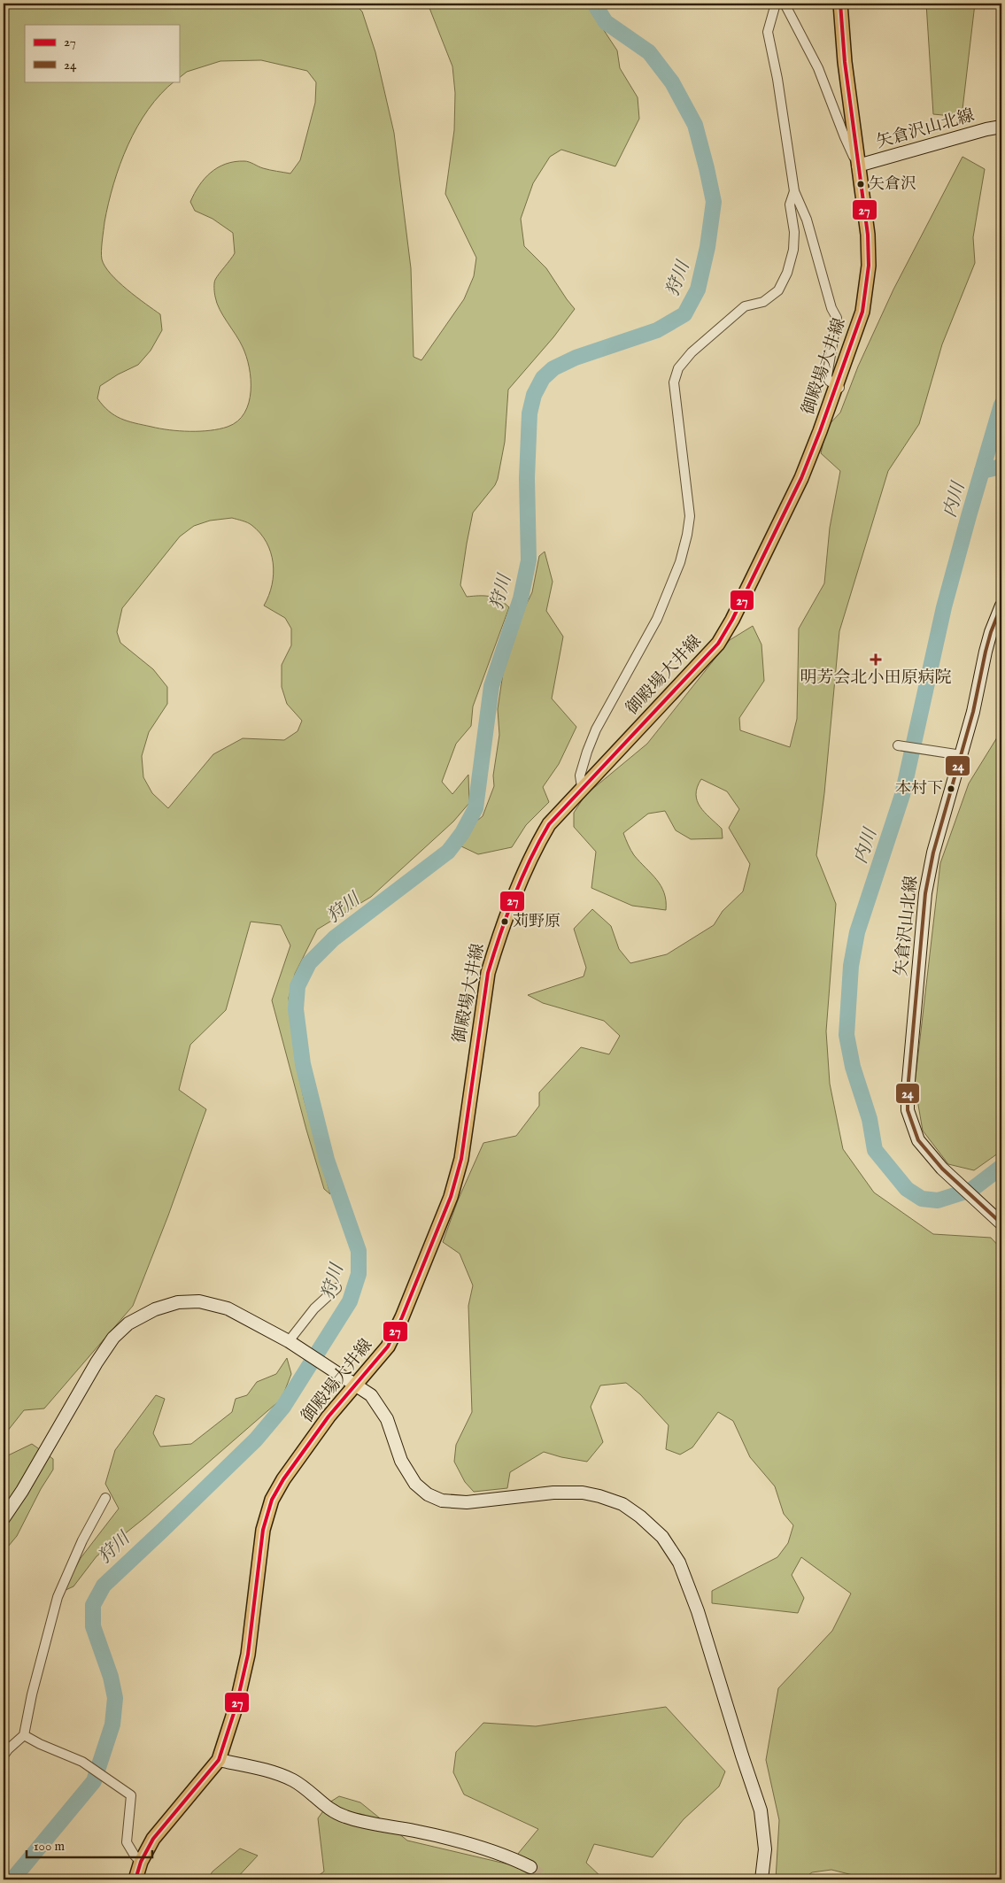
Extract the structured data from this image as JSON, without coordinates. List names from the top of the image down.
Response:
{
  "streets": {
    "main road": ["御殿場大井線"],
    "street": ["矢倉沢山北線"]
  },
  "crossings": [
    ["矢倉沢山北線", "御殿場大井線"]
  ],
  "water": ["狩川", "内川"],
  "places": {
    "other": ["矢倉沢", "本村下", "苅野原"],
    "health": ["明芳会北小田原病院"]
  },
  "lines": ["transit line 27", "transit line 24"],
  "legend": ["27", "24"],
  "scale_bar": "100 m"
}
